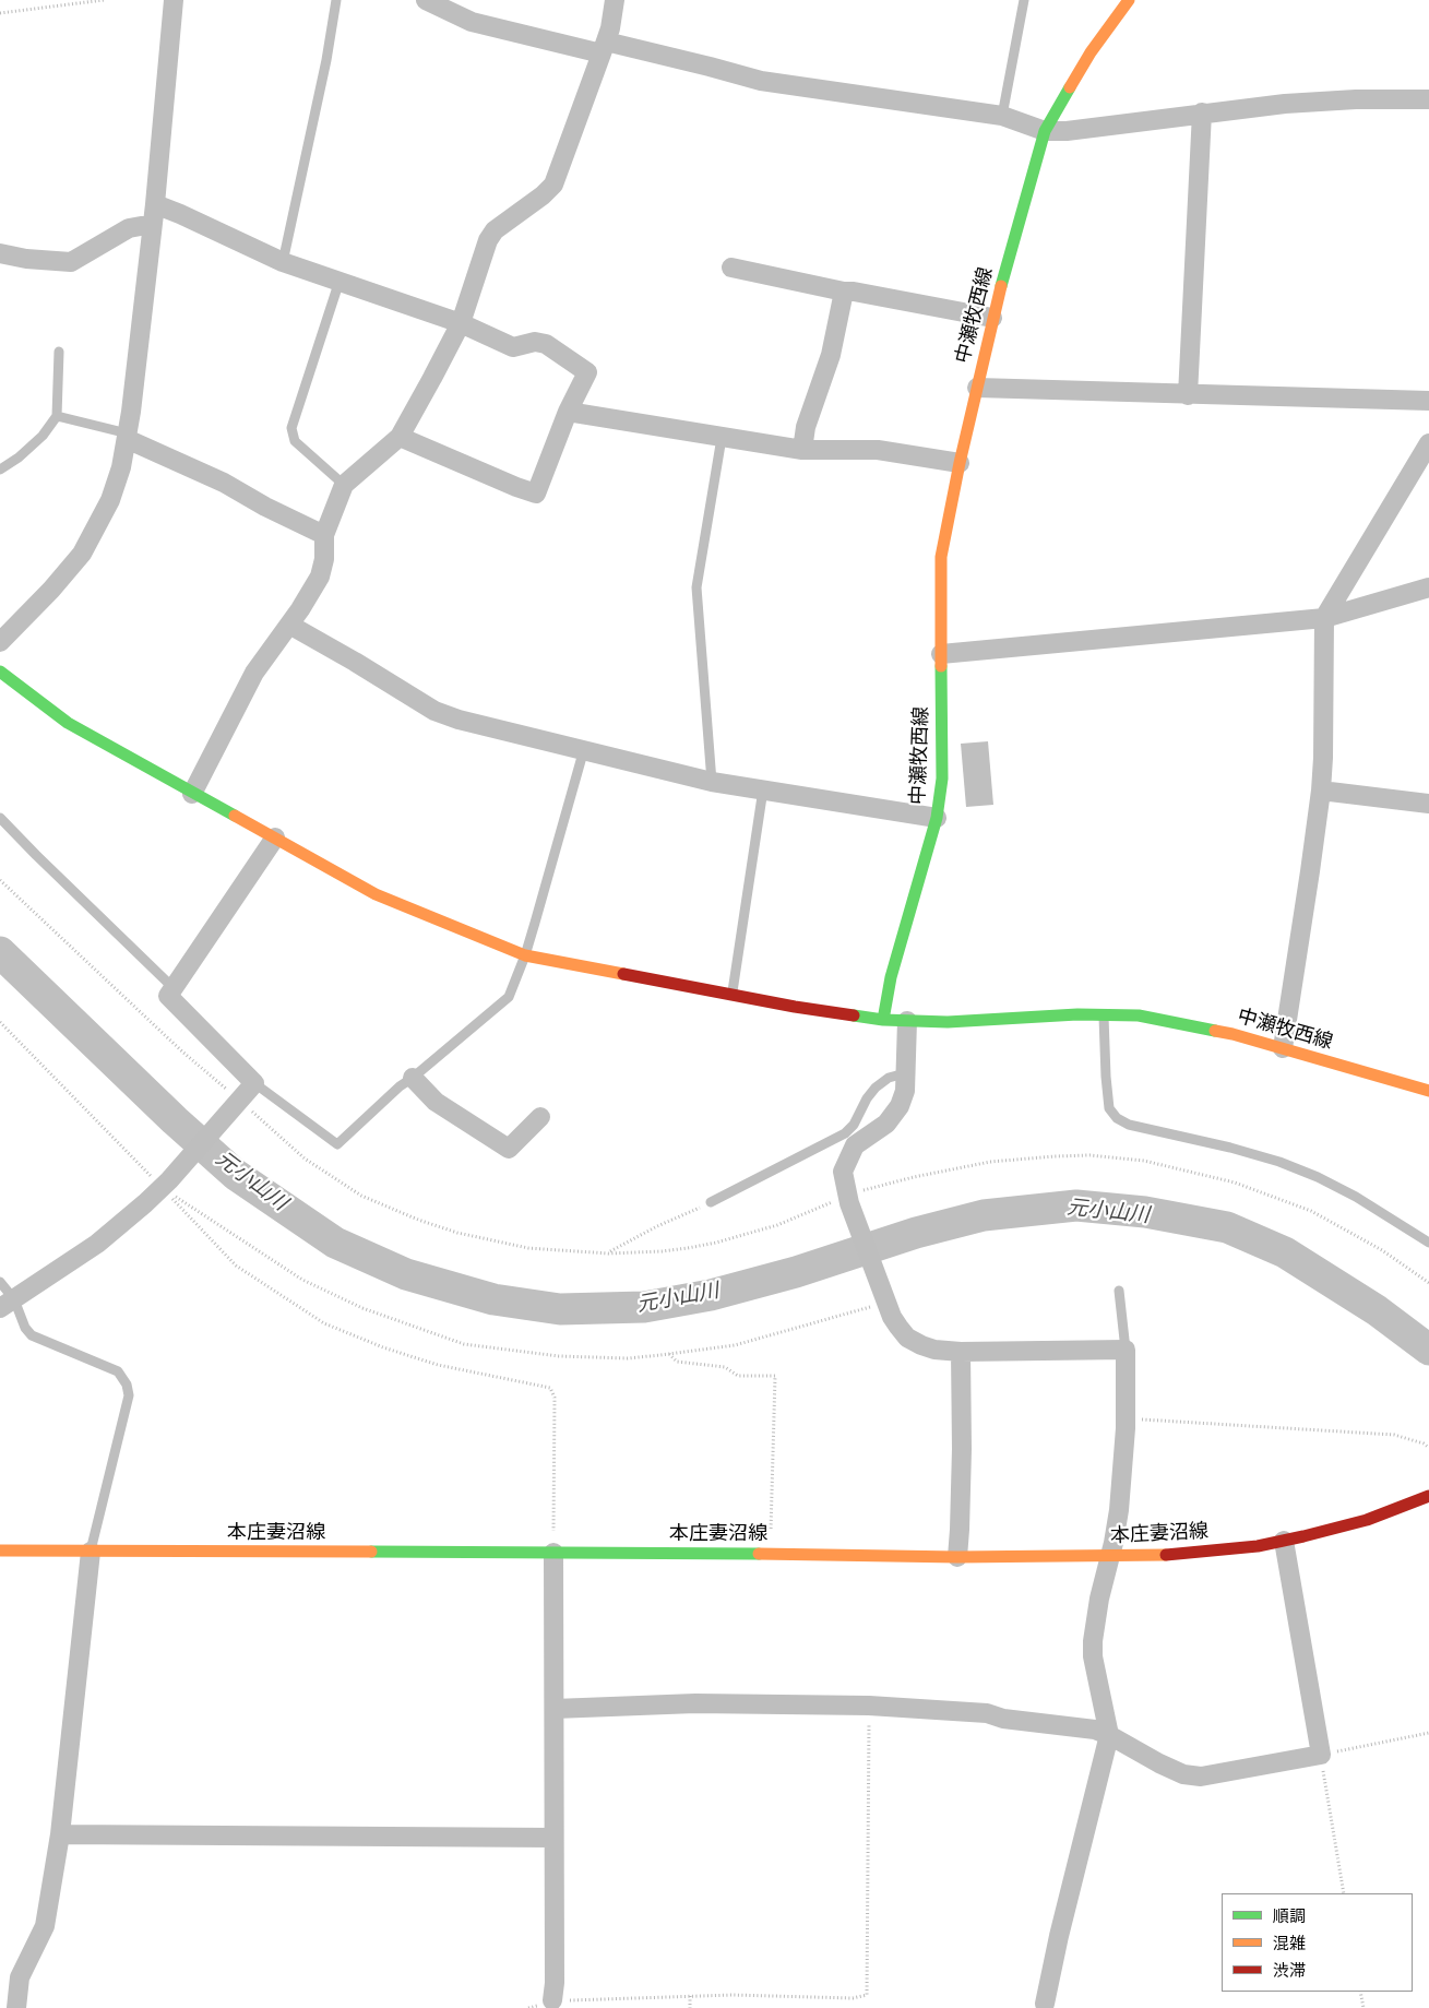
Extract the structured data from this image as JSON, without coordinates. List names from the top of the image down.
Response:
{
  "streets": {
    "main road": ["中瀬牧西線", "本庄妻沼線"]
  },
  "water": ["元小山川"],
  "legend": ["順調", "混雑", "渋滞"]
}
